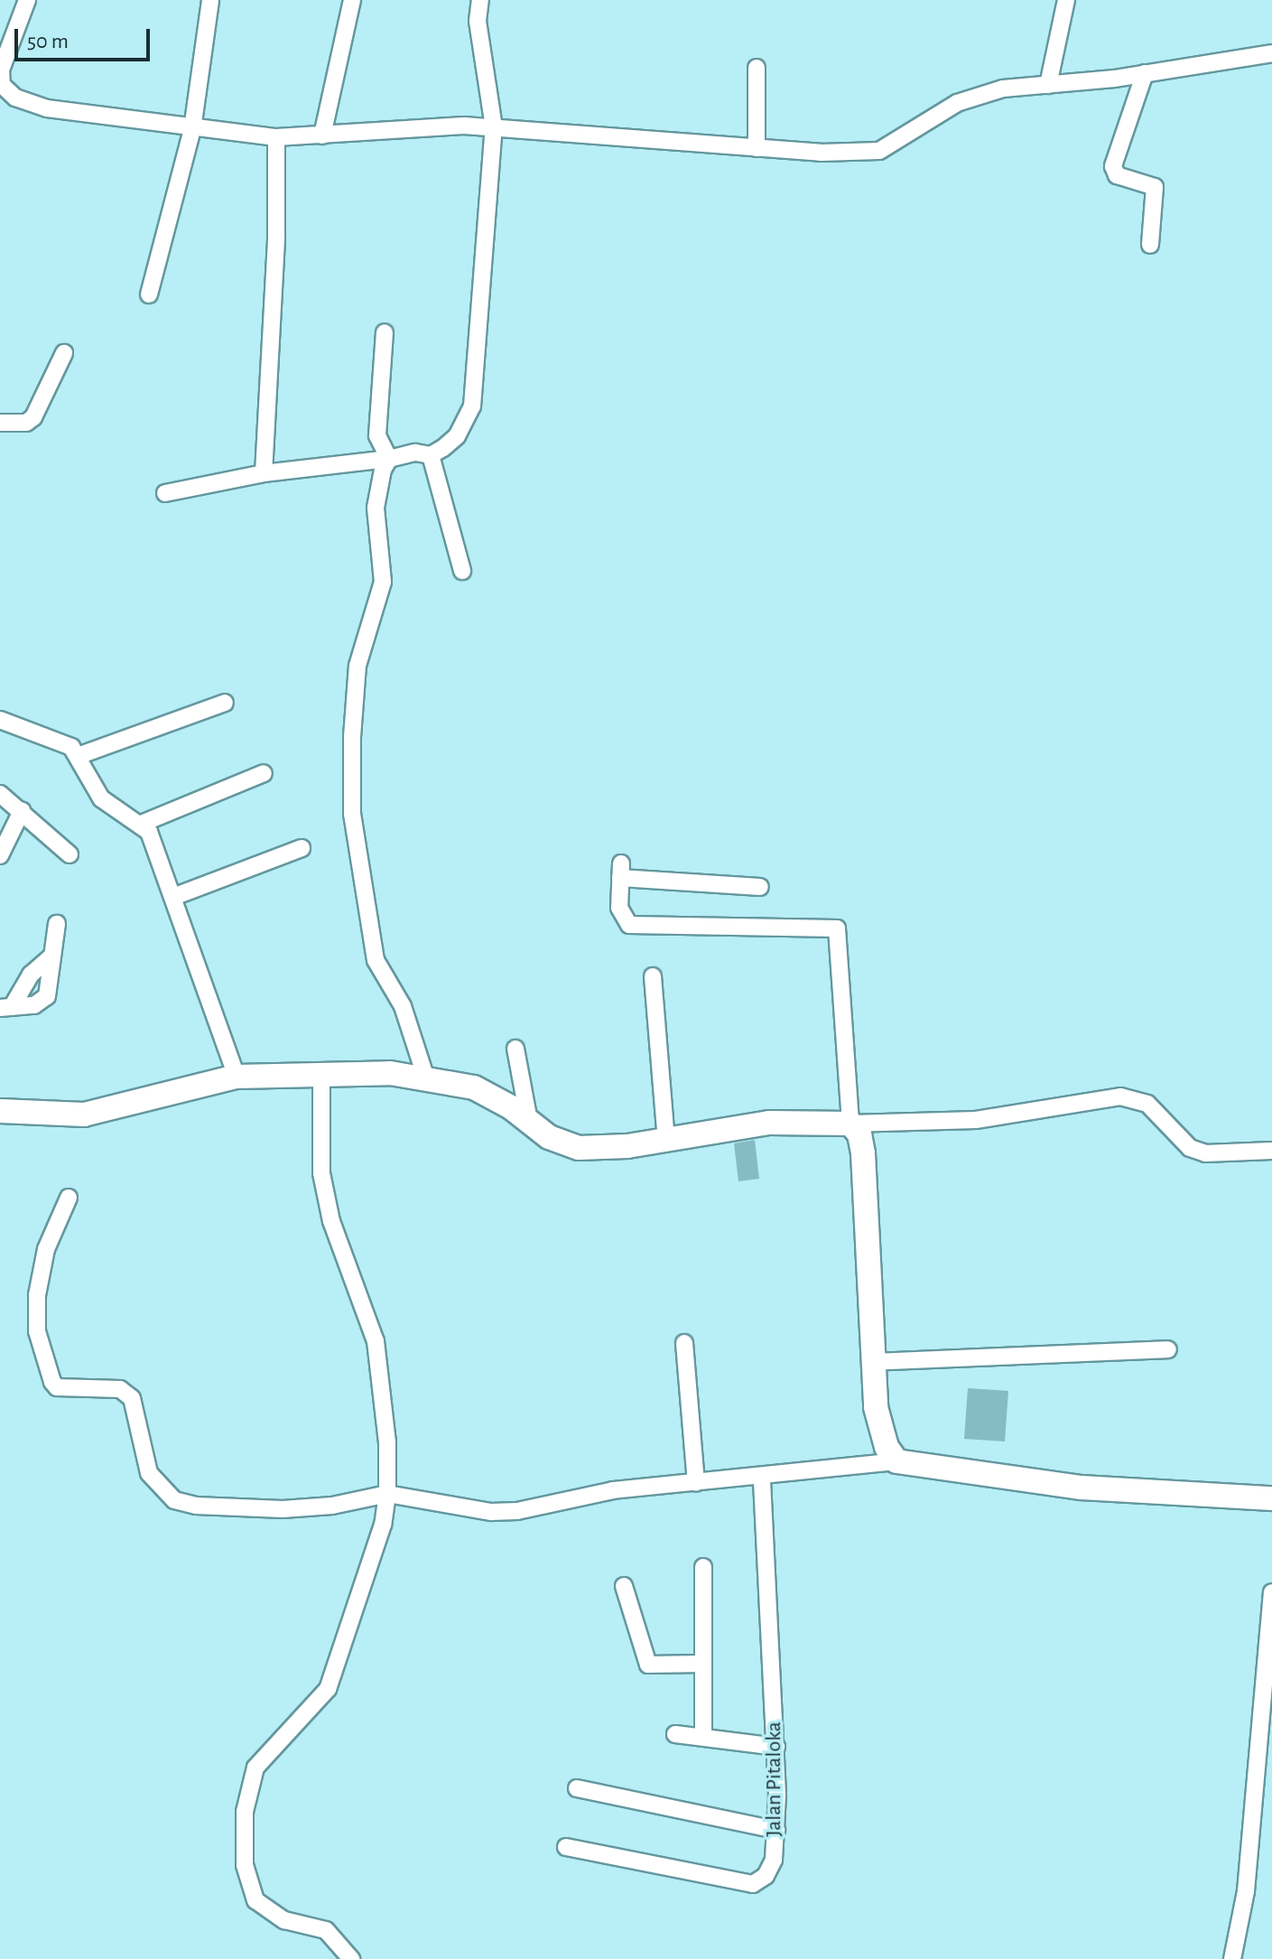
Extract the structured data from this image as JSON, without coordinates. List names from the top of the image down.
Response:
{
  "streets": {
    "street": ["Jalan Pitaloka"]
  },
  "scale_bar": "50 m"
}
